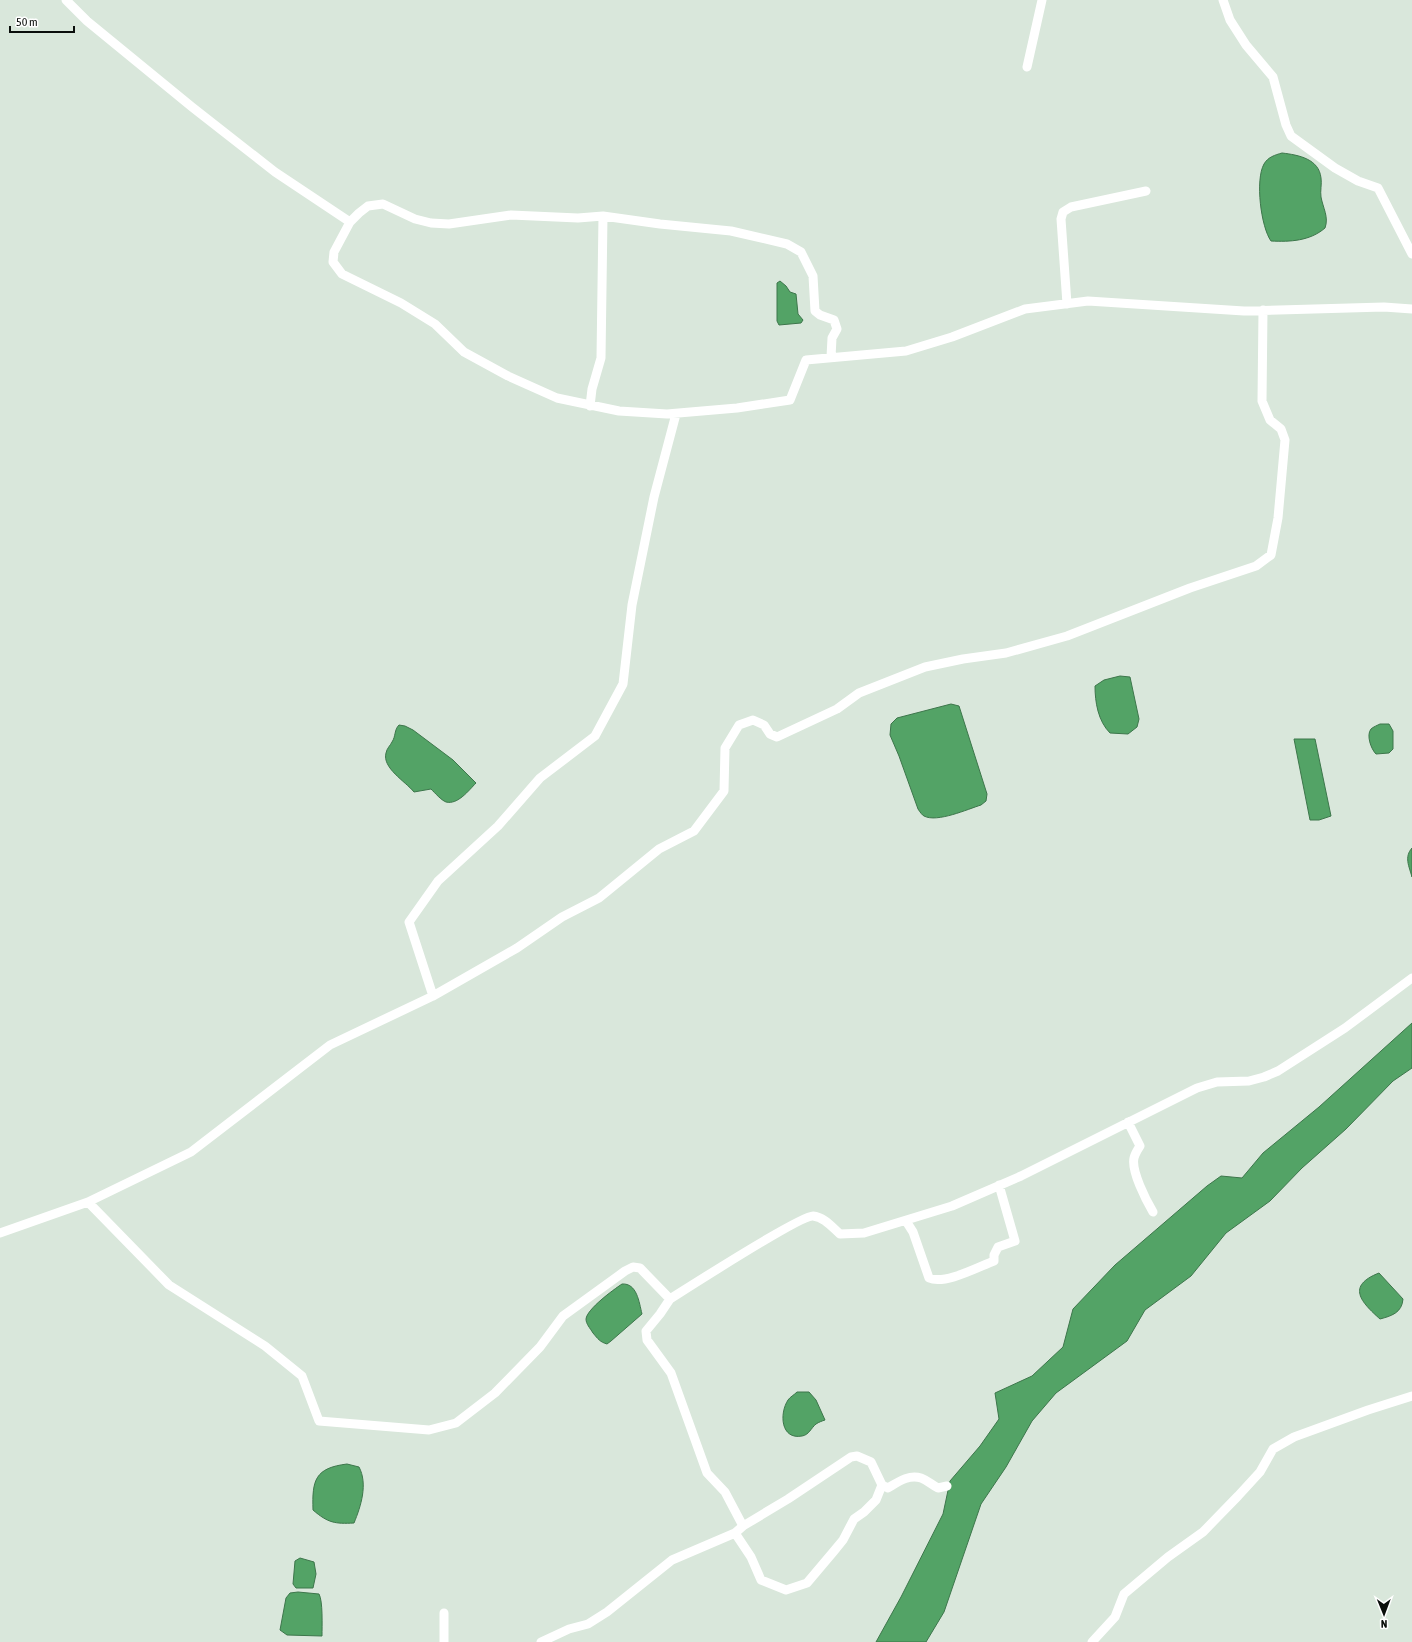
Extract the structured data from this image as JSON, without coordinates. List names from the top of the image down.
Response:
{
  "scale_bar": "50 m",
  "north": "bottom"
}
